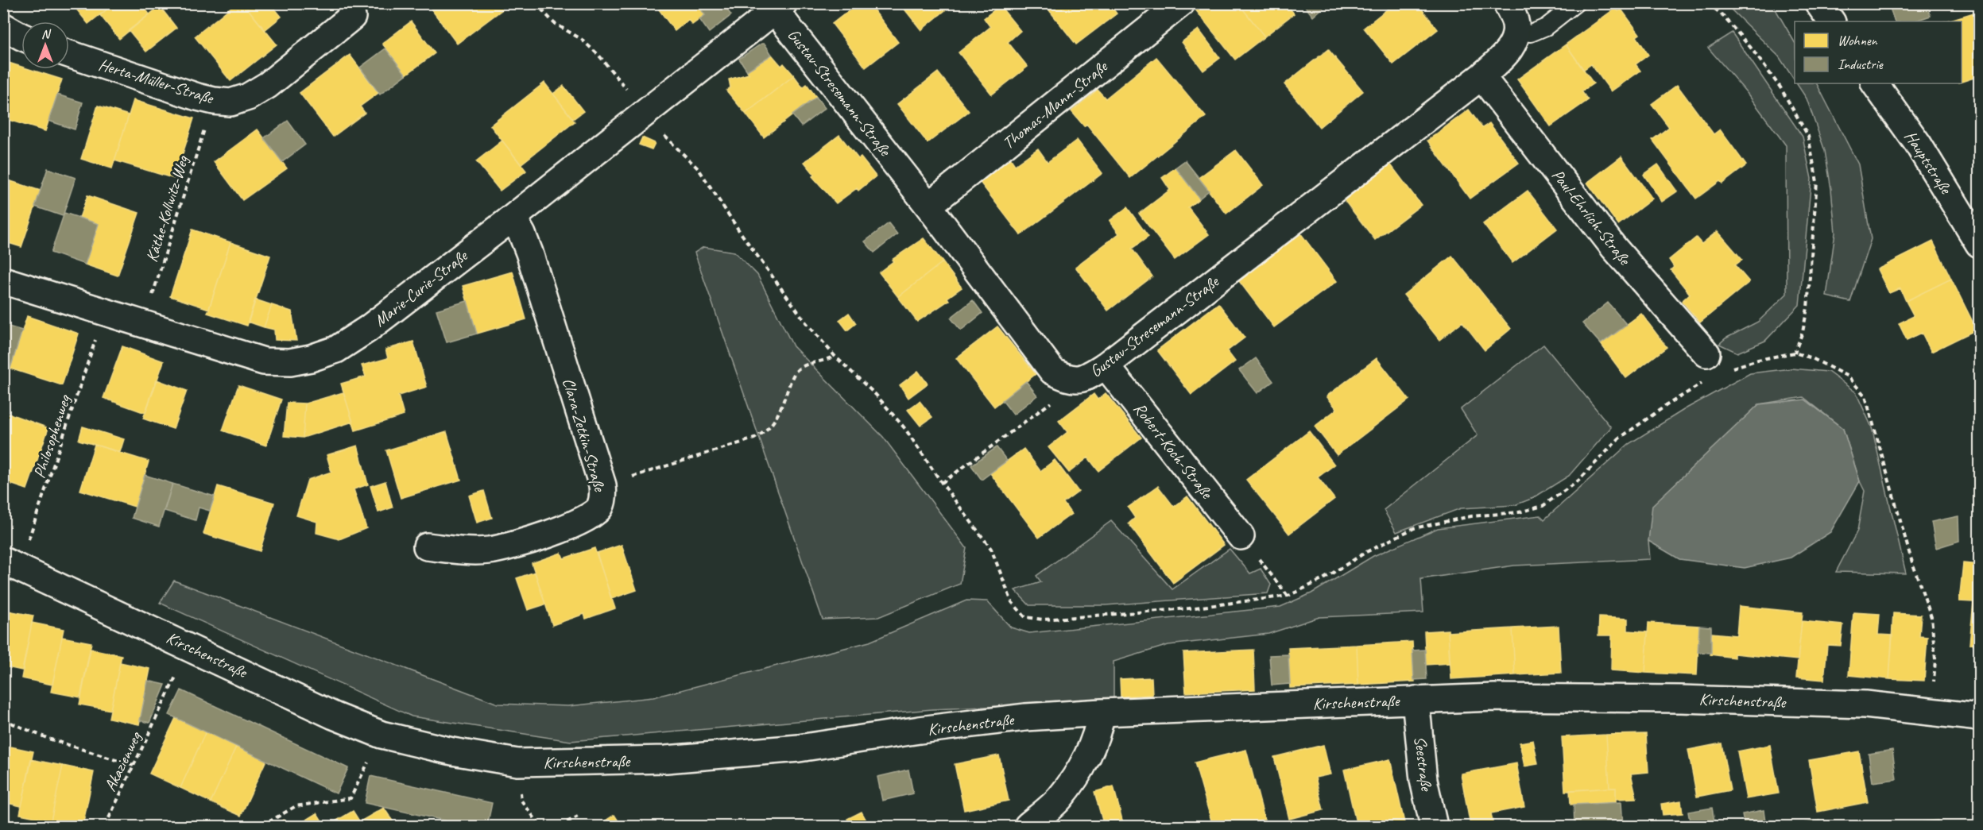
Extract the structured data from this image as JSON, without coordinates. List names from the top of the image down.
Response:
{
  "streets": {
    "street": [
      "Herta-Müller-Straße",
      "Gustav-Stresemann-Straße",
      "Thomas-Mann-Straße",
      "Hauptstraße",
      "Paul-Ehrlich-Straße",
      "Marie-Curie-Straße",
      "Clara-Zetkin-Straße",
      "Robert-Koch-Straße",
      "Kirschenstraße",
      "Seestraße"
    ],
    "path": ["Käthe-Kollwitz-Weg", "Philosophenweg", "Akazienweg"]
  },
  "crossings": [
    ["Herta-Müller-Straße", "Käthe-Kollwitz-Weg"],
    ["Gustav-Stresemann-Straße", "Thomas-Mann-Straße"],
    ["Gustav-Stresemann-Straße", "Paul-Ehrlich-Straße"],
    ["Gustav-Stresemann-Straße", "Marie-Curie-Straße"],
    ["Gustav-Stresemann-Straße", "Robert-Koch-Straße"],
    ["Käthe-Kollwitz-Weg", "Marie-Curie-Straße"],
    ["Marie-Curie-Straße", "Clara-Zetkin-Straße"],
    ["Marie-Curie-Straße", "Philosophenweg"],
    ["Philosophenweg", "Kirschenstraße"],
    ["Kirschenstraße", "Seestraße"]
  ],
  "legend": ["Wohnen", "Industrie"],
  "north": "top"
}
